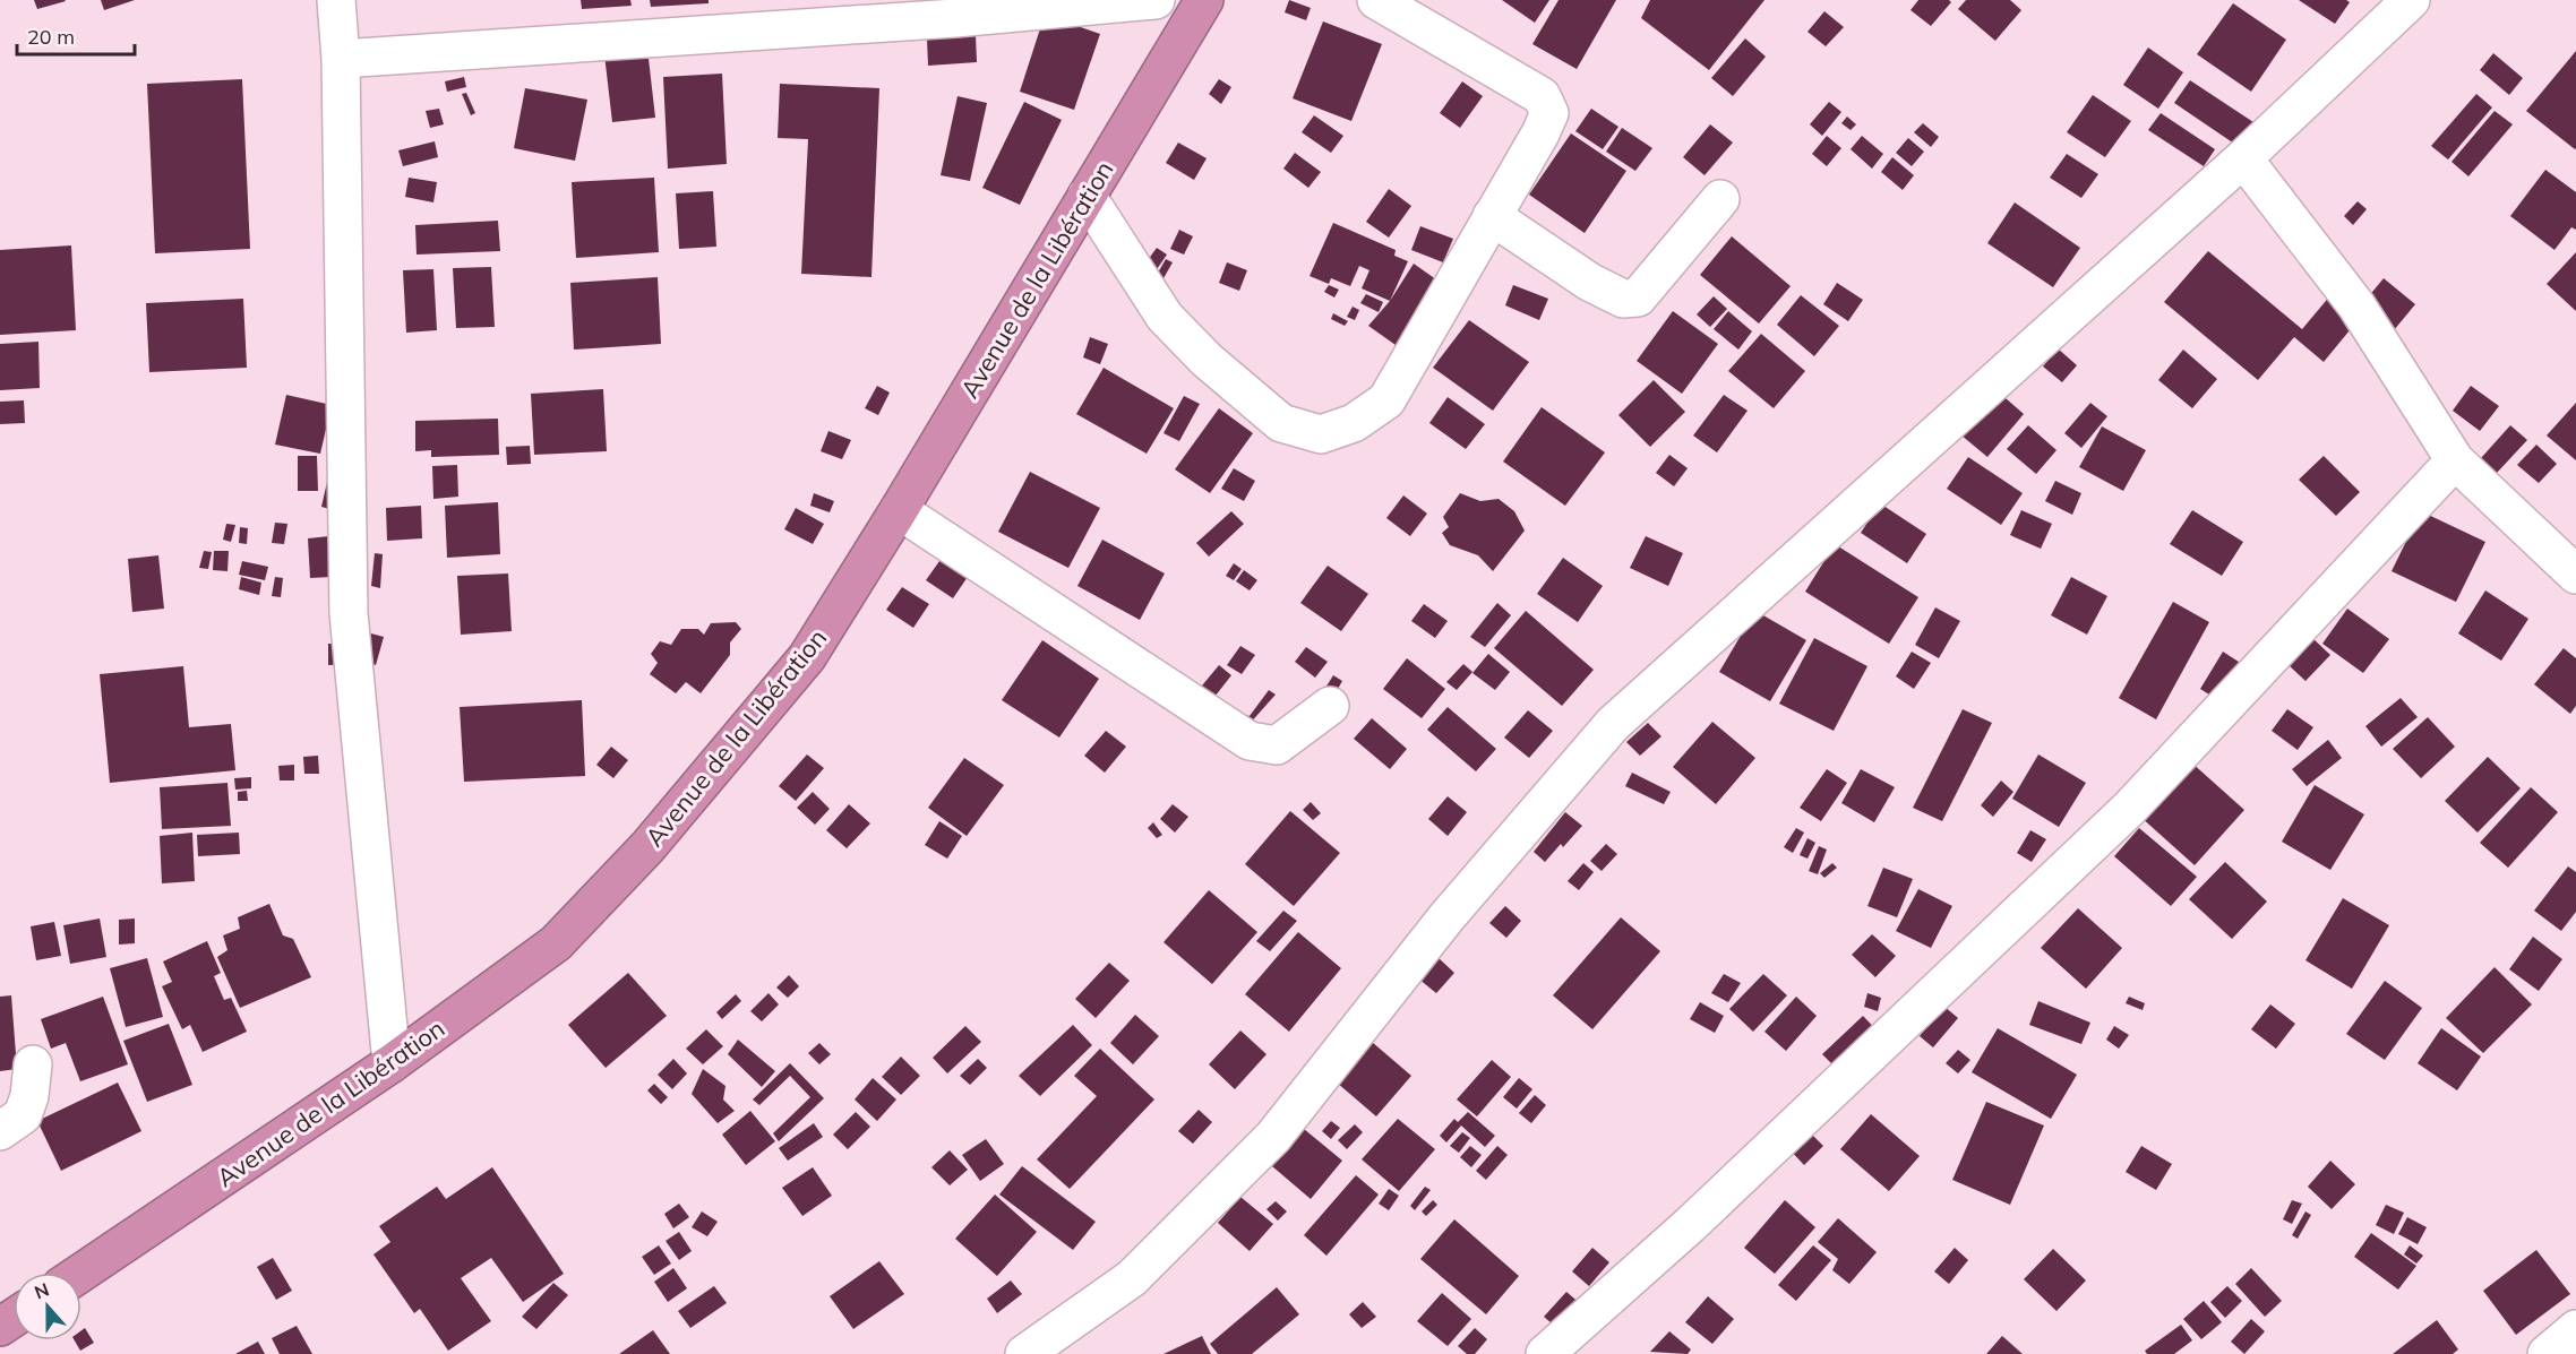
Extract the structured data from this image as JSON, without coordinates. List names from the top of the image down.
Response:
{
  "streets": {
    "highway": ["Avenue de la Libération"]
  },
  "scale_bar": "20 m",
  "north": "top"
}
